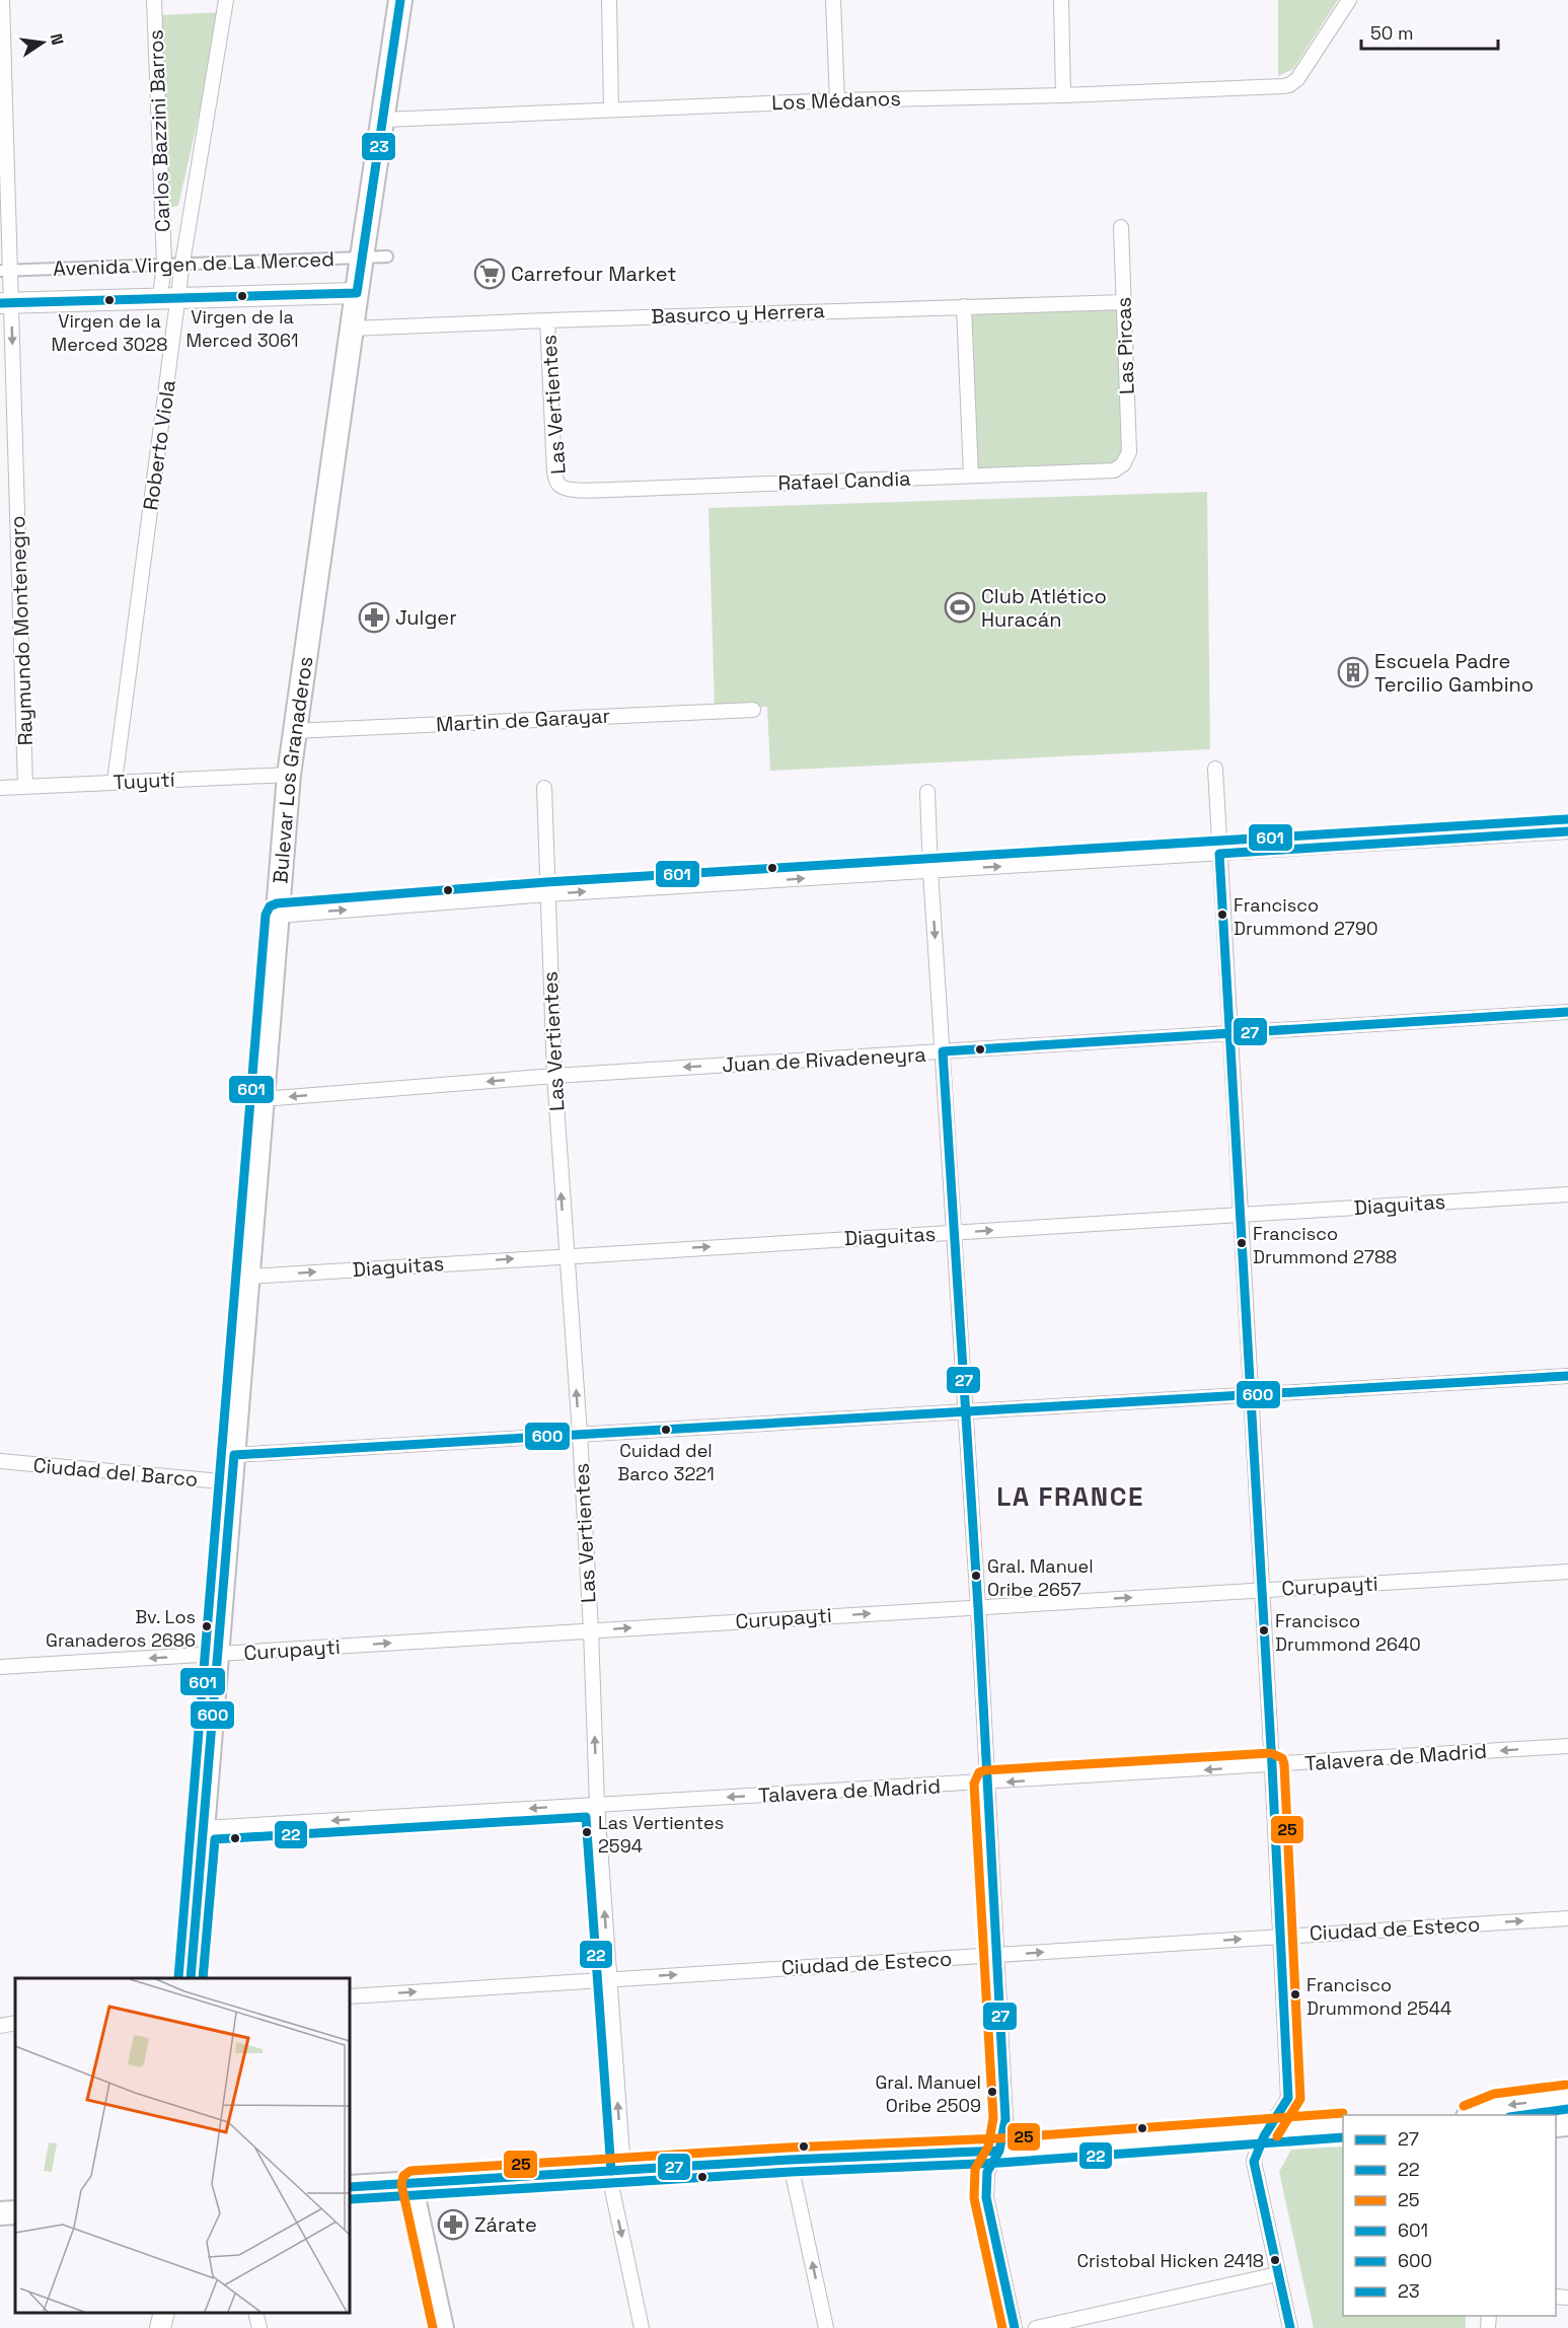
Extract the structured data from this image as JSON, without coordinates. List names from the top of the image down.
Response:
{
  "streets": {
    "main road": ["Avenida Virgen de La Merced", "Bulevar Los Granaderos"],
    "street": [
      "Los Médanos",
      "Carlos Bazzini Barros",
      "Basurco y Herrera",
      "Las Pircas",
      "Las Vertientes",
      "Roberto Viola",
      "Rafael Candia",
      "Raymundo Montenegro",
      "Martin de Garayar",
      "Tuyutí",
      "Juan de Rivadeneyra",
      "Diaguitas",
      "Ciudad del Barco",
      "Curupayti",
      "Talavera de Madrid",
      "Ciudad de Esteco"
    ]
  },
  "crossings": [
    ["Los Médanos", "Bulevar Los Granaderos"],
    ["Carlos Bazzini Barros", "Avenida Virgen de La Merced"],
    ["Carlos Bazzini Barros", "Roberto Viola"],
    ["Avenida Virgen de La Merced", "Roberto Viola"],
    ["Avenida Virgen de La Merced", "Raymundo Montenegro"],
    ["Avenida Virgen de La Merced", "Bulevar Los Granaderos"],
    ["Basurco y Herrera", "Las Pircas"],
    ["Basurco y Herrera", "Las Vertientes"],
    ["Basurco y Herrera", "Bulevar Los Granaderos"],
    ["Las Pircas", "Rafael Candia"],
    ["Las Vertientes", "Rafael Candia"],
    ["Las Vertientes", "Juan de Rivadeneyra"],
    ["Las Vertientes", "Diaguitas"],
    ["Las Vertientes", "Curupayti"],
    ["Las Vertientes", "Talavera de Madrid"],
    ["Las Vertientes", "Ciudad de Esteco"],
    ["Roberto Viola", "Tuyutí"],
    ["Raymundo Montenegro", "Tuyutí"],
    ["Martin de Garayar", "Bulevar Los Granaderos"],
    ["Bulevar Los Granaderos", "Tuyutí"],
    ["Bulevar Los Granaderos", "Juan de Rivadeneyra"],
    ["Bulevar Los Granaderos", "Diaguitas"],
    ["Bulevar Los Granaderos", "Ciudad del Barco"],
    ["Bulevar Los Granaderos", "Curupayti"],
    ["Bulevar Los Granaderos", "Talavera de Madrid"]
  ],
  "one_way": [
    "Raymundo Montenegro",
    "Juan de Rivadeneyra",
    "Diaguitas",
    "Talavera de Madrid",
    "Ciudad de Esteco"
  ],
  "districts": ["LA FRANCE"],
  "places": {
    "supermarket": ["Carrefour Market"],
    "other": [
      "Virgen de la Merced 3061",
      "Virgen de la Merced 3028",
      "Francisco Drummond 2790",
      "Francisco Drummond 2788",
      "Cuidad del Barco 3221",
      "Gral. Manuel Oribe 2657",
      "Bv. Los Granaderos 2686",
      "Francisco Drummond 2640",
      "Las Vertientes 2594",
      "Francisco Drummond 2544",
      "Gral. Manuel Oribe 2509",
      "Cristobal Hicken 2418"
    ],
    "sports": ["Club Atlético Huracán"],
    "pharmacy": ["Julger", "Zárate"],
    "building": ["Escuela Padre Tercilio Gambino"]
  },
  "lines": [
    "transit line 23",
    "transit line 601",
    "transit line 27",
    "transit line 600",
    "transit line 25",
    "transit line 22"
  ],
  "legend": [
    "27",
    "22",
    "25",
    "601",
    "600",
    "23"
  ],
  "scale_bar": "50 m",
  "north": "right"
}
